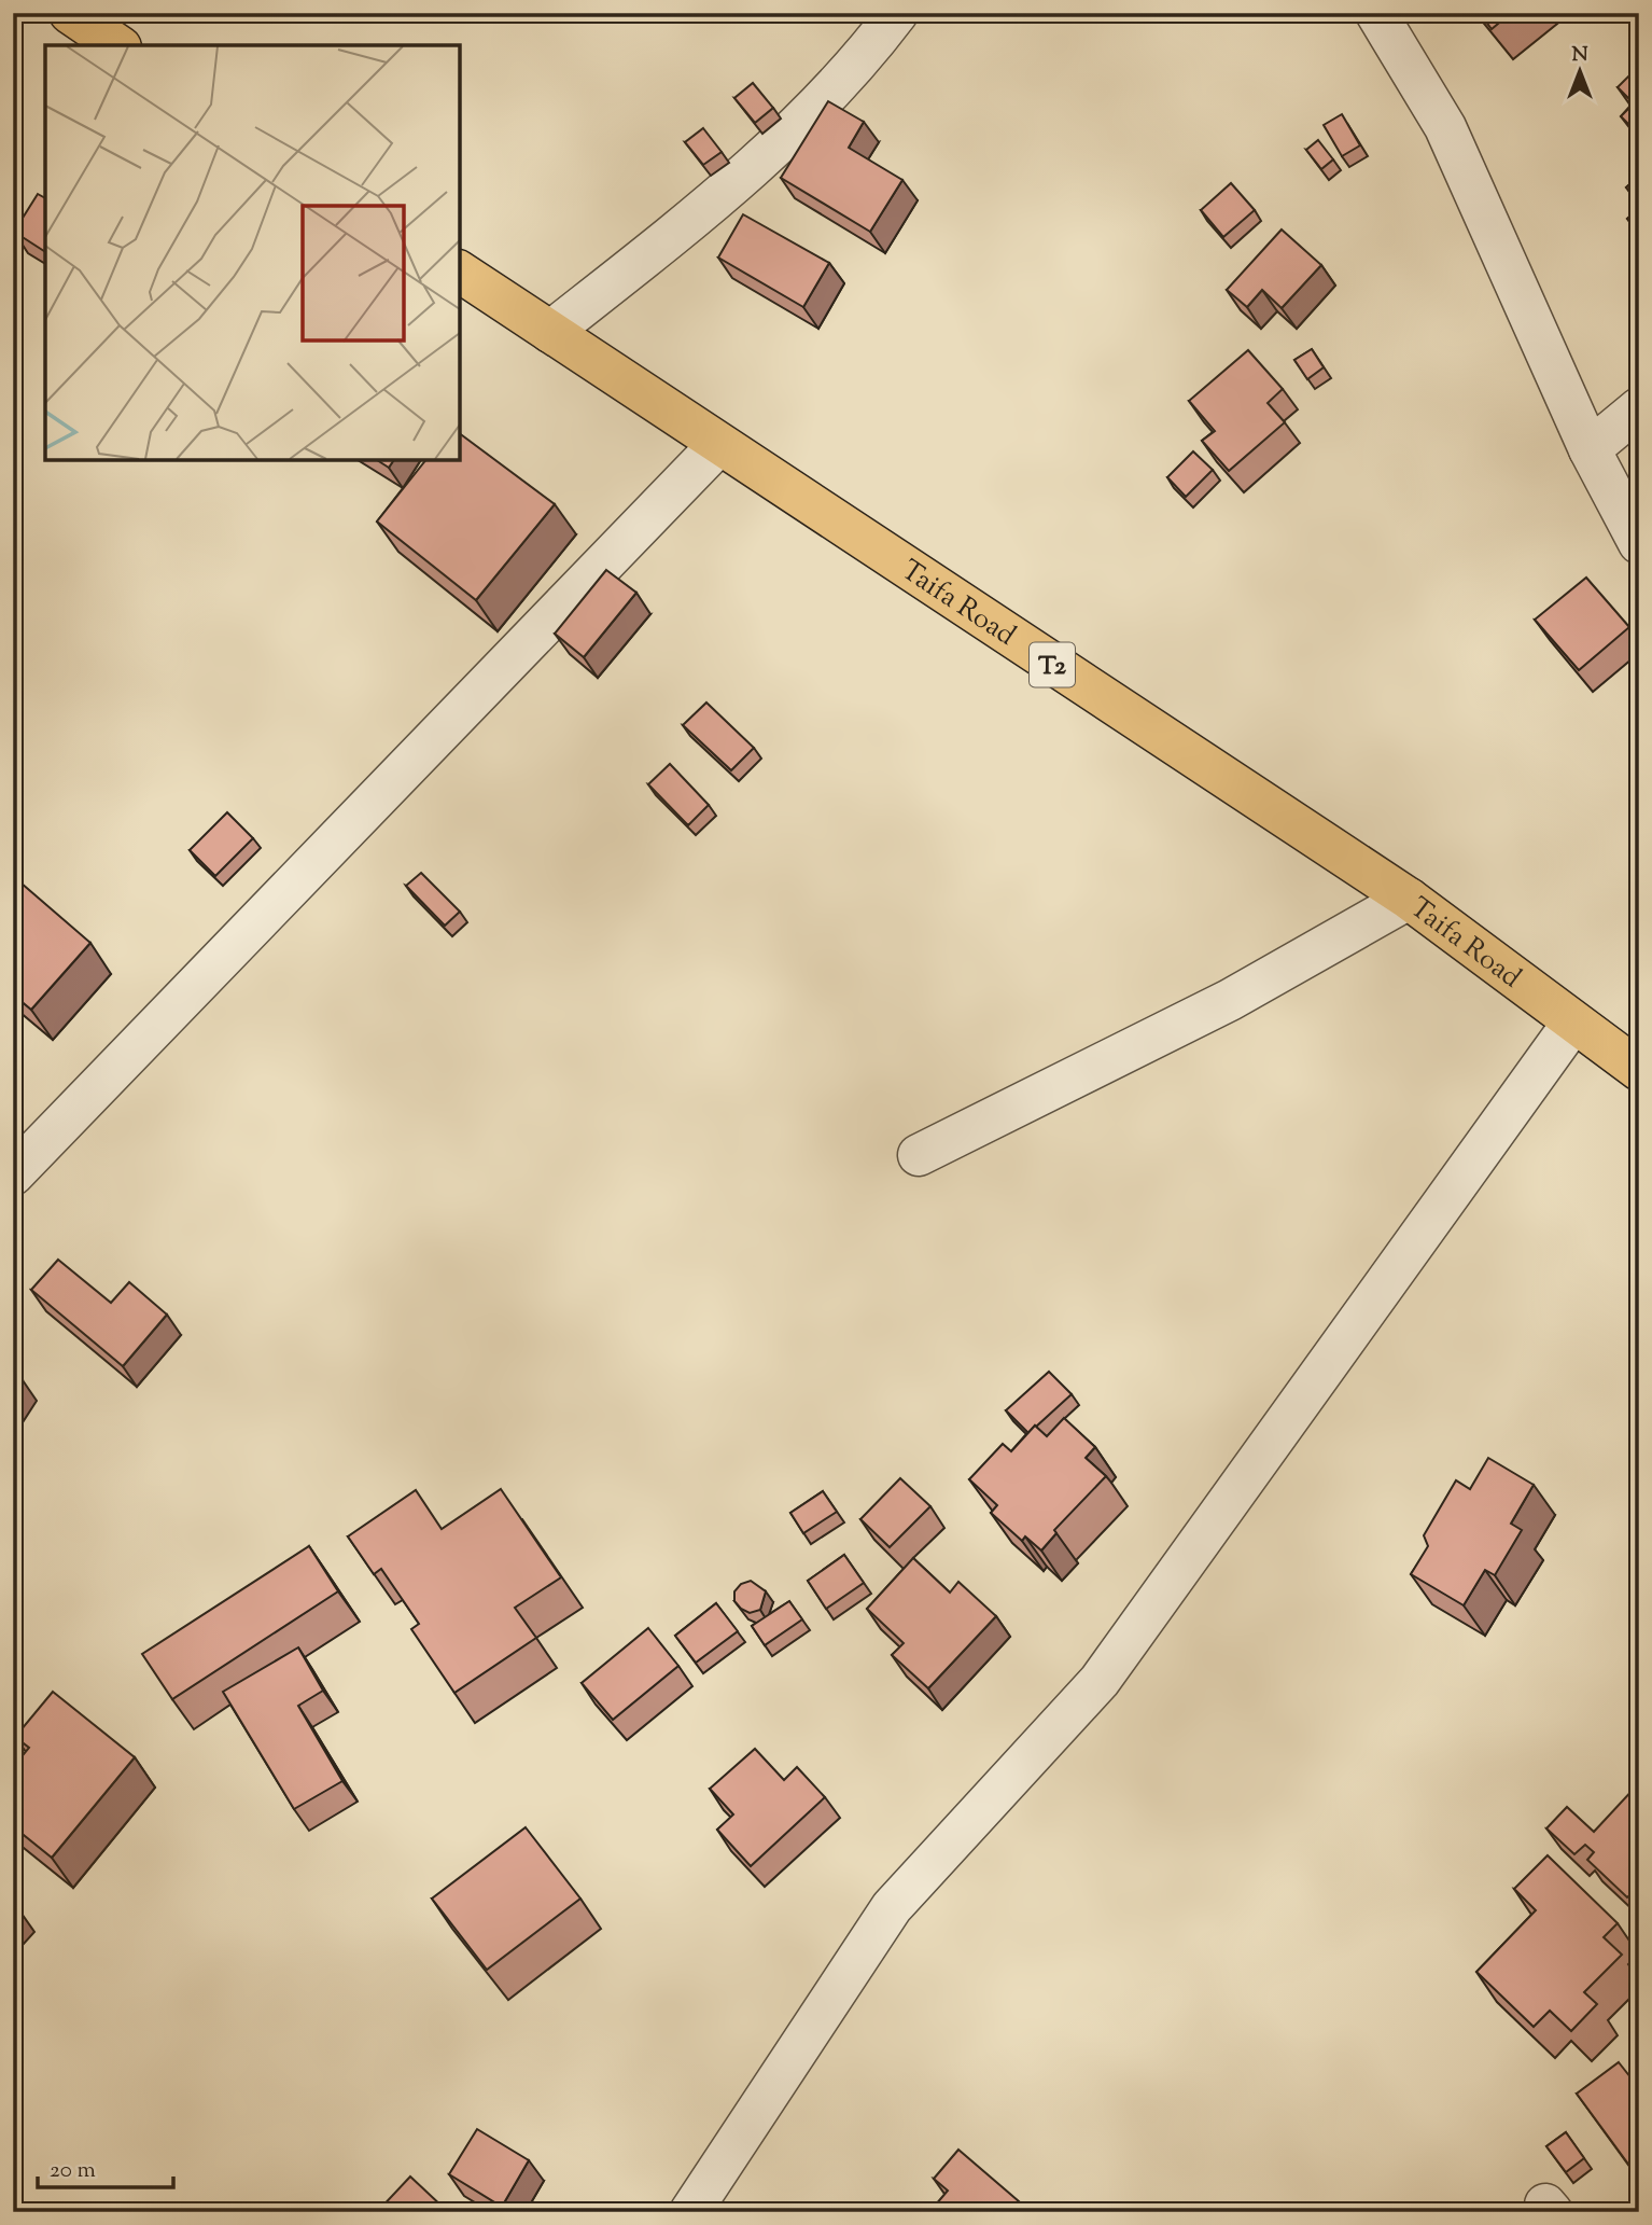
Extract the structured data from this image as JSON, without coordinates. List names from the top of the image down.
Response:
{
  "streets": {
    "highway": ["Taifa Road", "T2"]
  },
  "scale_bar": "20 m",
  "north": "top"
}
